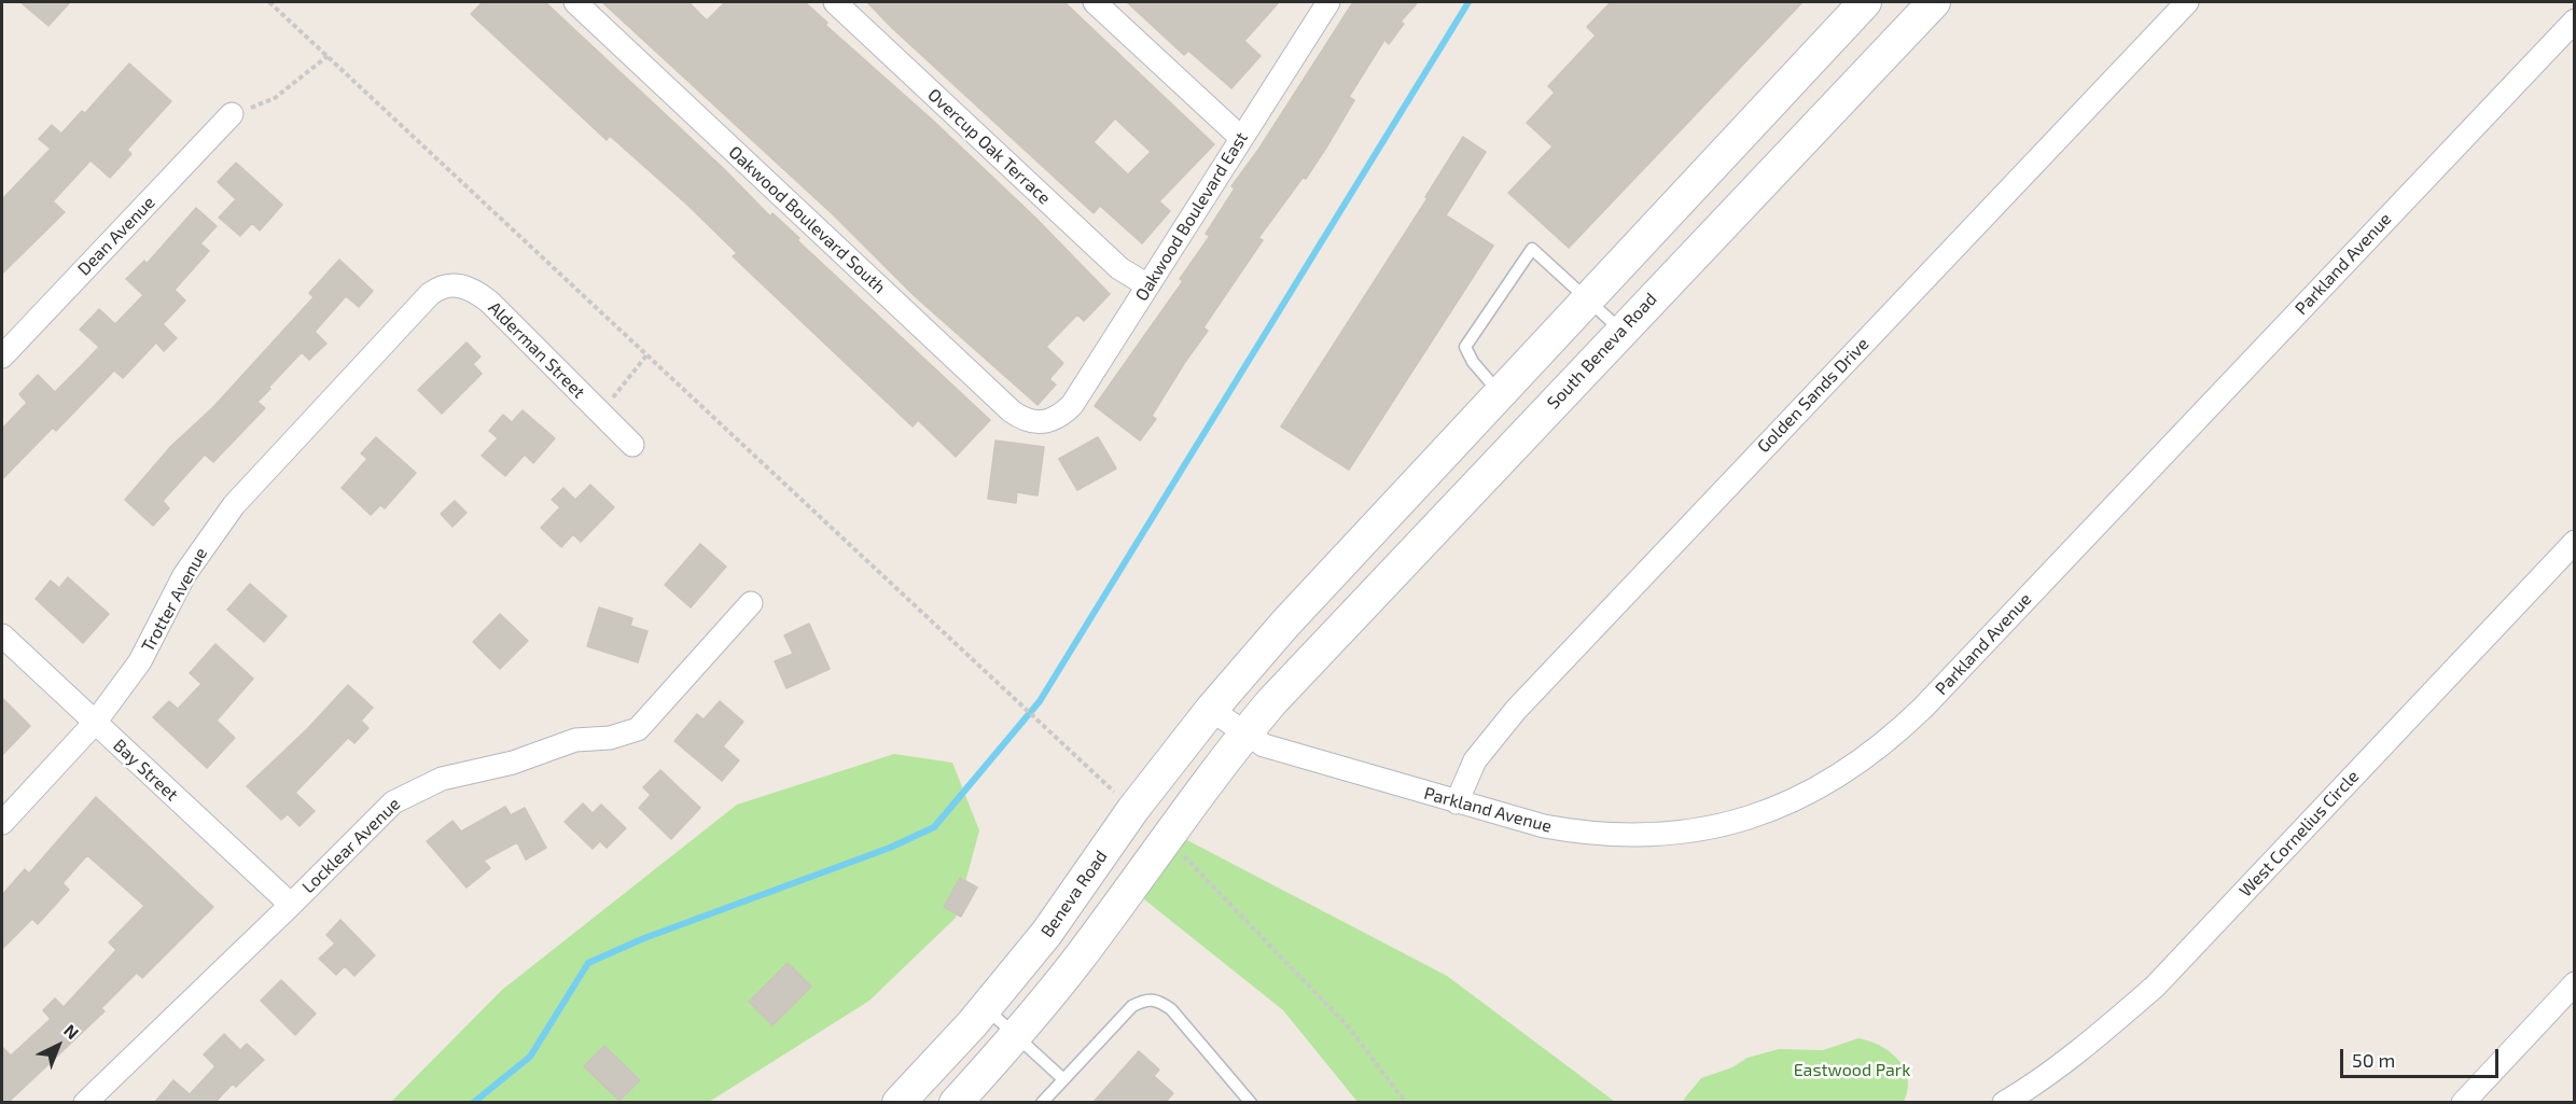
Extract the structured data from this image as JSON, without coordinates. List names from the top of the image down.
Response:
{
  "streets": {
    "main road": ["South Beneva Road", "Beneva Road"],
    "street": [
      "Overcup Oak Terrace",
      "Oakwood Boulevard East",
      "Oakwood Boulevard South",
      "Dean Avenue",
      "Parkland Avenue",
      "Alderman Street",
      "Golden Sands Drive",
      "Trotter Avenue",
      "Bay Street",
      "West Cornelius Circle",
      "Locklear Avenue"
    ]
  },
  "crossings": [
    ["Overcup Oak Terrace", "Oakwood Boulevard East"],
    ["Oakwood Boulevard East", "Oakwood Boulevard South"],
    ["Parkland Avenue", "South Beneva Road"],
    ["Parkland Avenue", "Golden Sands Drive"],
    ["Parkland Avenue", "Beneva Road"],
    ["Alderman Street", "Trotter Avenue"],
    ["Trotter Avenue", "Bay Street"],
    ["Bay Street", "Locklear Avenue"]
  ],
  "parks": ["Eastwood Park"],
  "scale_bar": "50 m",
  "north": "top right"
}
